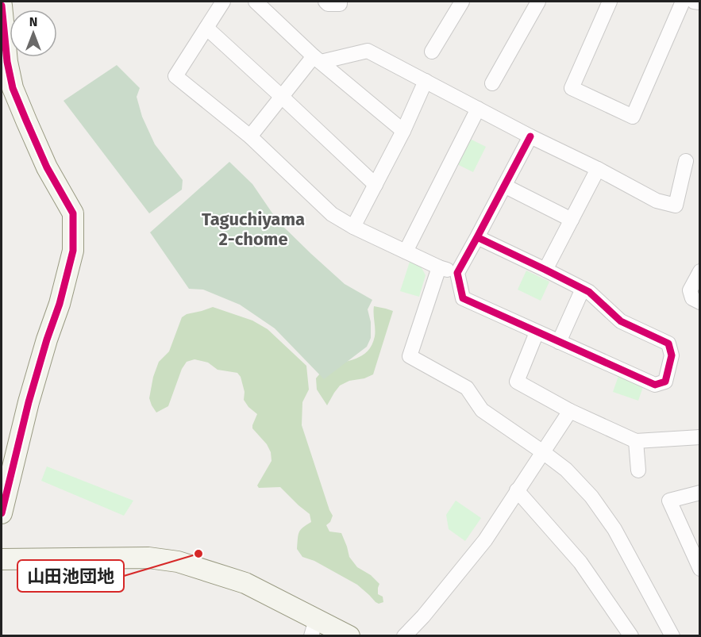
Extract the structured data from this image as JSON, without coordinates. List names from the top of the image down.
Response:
{
  "districts": ["Taguchiyama 2-chome"],
  "places": ["山田池団地"],
  "north": "top"
}
